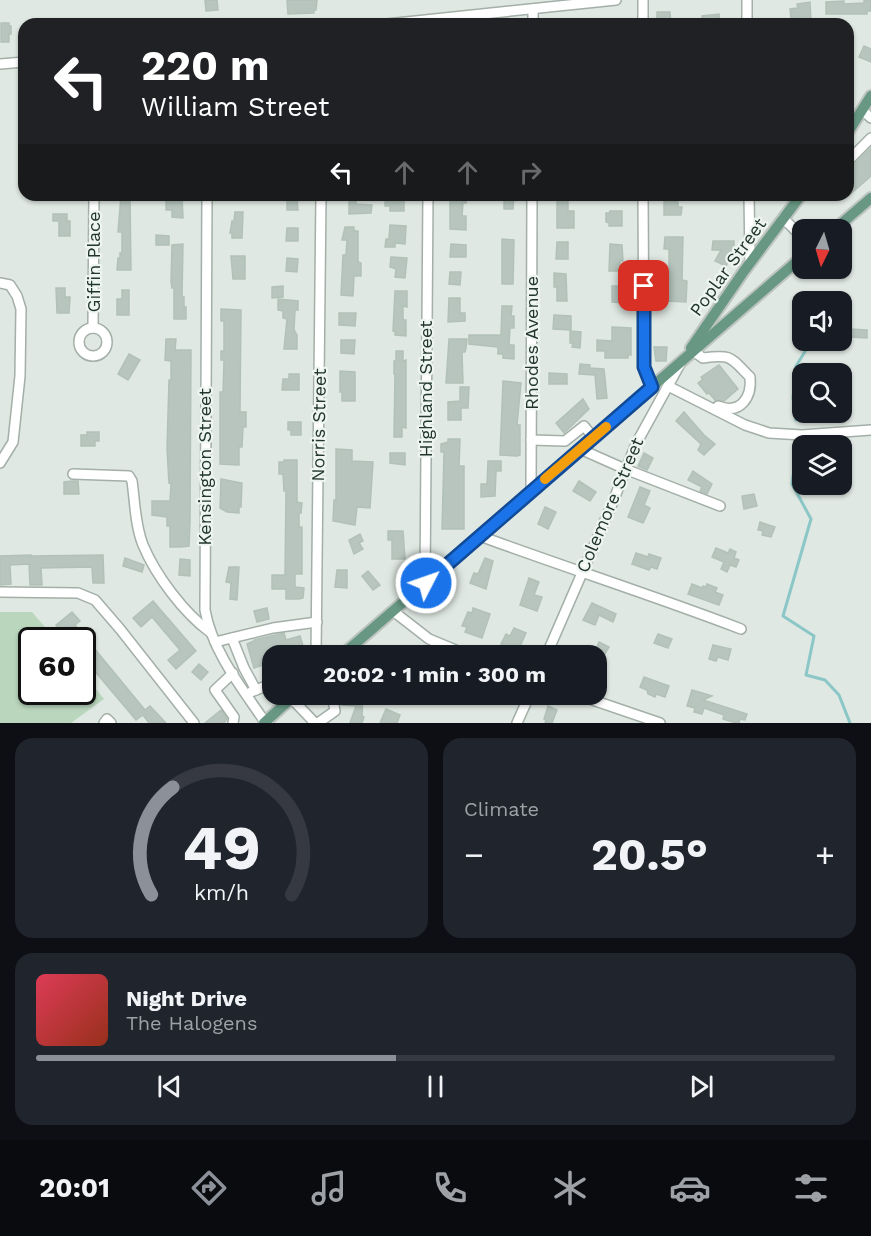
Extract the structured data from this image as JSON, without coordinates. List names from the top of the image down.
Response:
{
  "streets": {
    "main road": ["Poplar Street"],
    "street": [
      "Giffin Place",
      "Rhodes Avenue",
      "Highland Street",
      "Norris Street",
      "Kensington Street",
      "Colemore Street"
    ]
  },
  "crossings": [
    ["Poplar Street", "Colemore Street"]
  ],
  "north": "bottom",
  "page": {
    "turn": ["220 m", "William Street"],
    "limit": "60",
    "trip": "20:02 · 1 min · 300 m",
    "tile": "Climate",
    "heat": ["−", "20.5°", "+"],
    "song": ["Night Drive", "The Halogens"],
    "tabs": "20:01",
    "gauge": ["49", "km/h"]
  }
}
